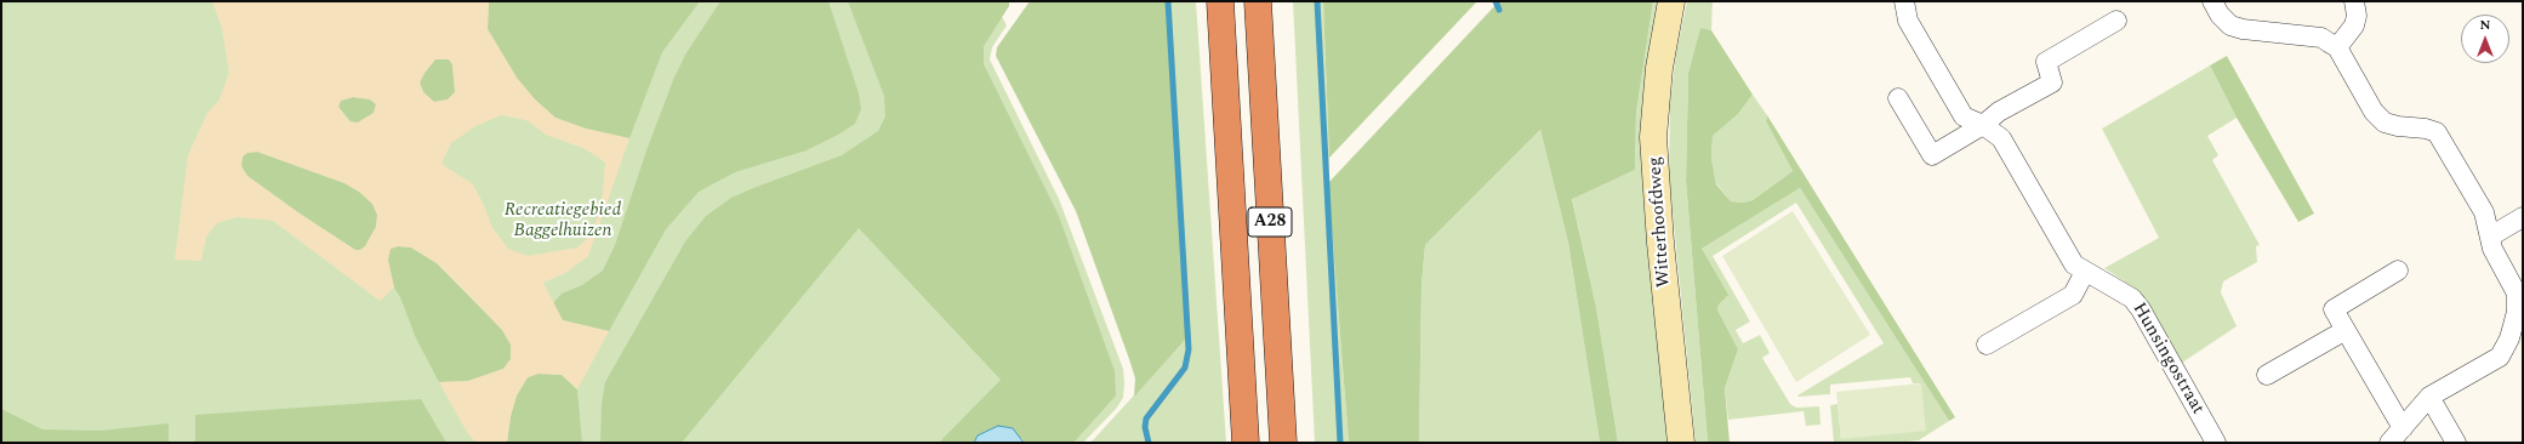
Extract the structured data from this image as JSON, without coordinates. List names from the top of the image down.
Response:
{
  "streets": {
    "highway": ["A28"],
    "street": ["Witterhoofdweg", "Hunsingostraat"]
  },
  "parks": ["Recreatiegebied Baggelhuizen"],
  "north": "top"
}
